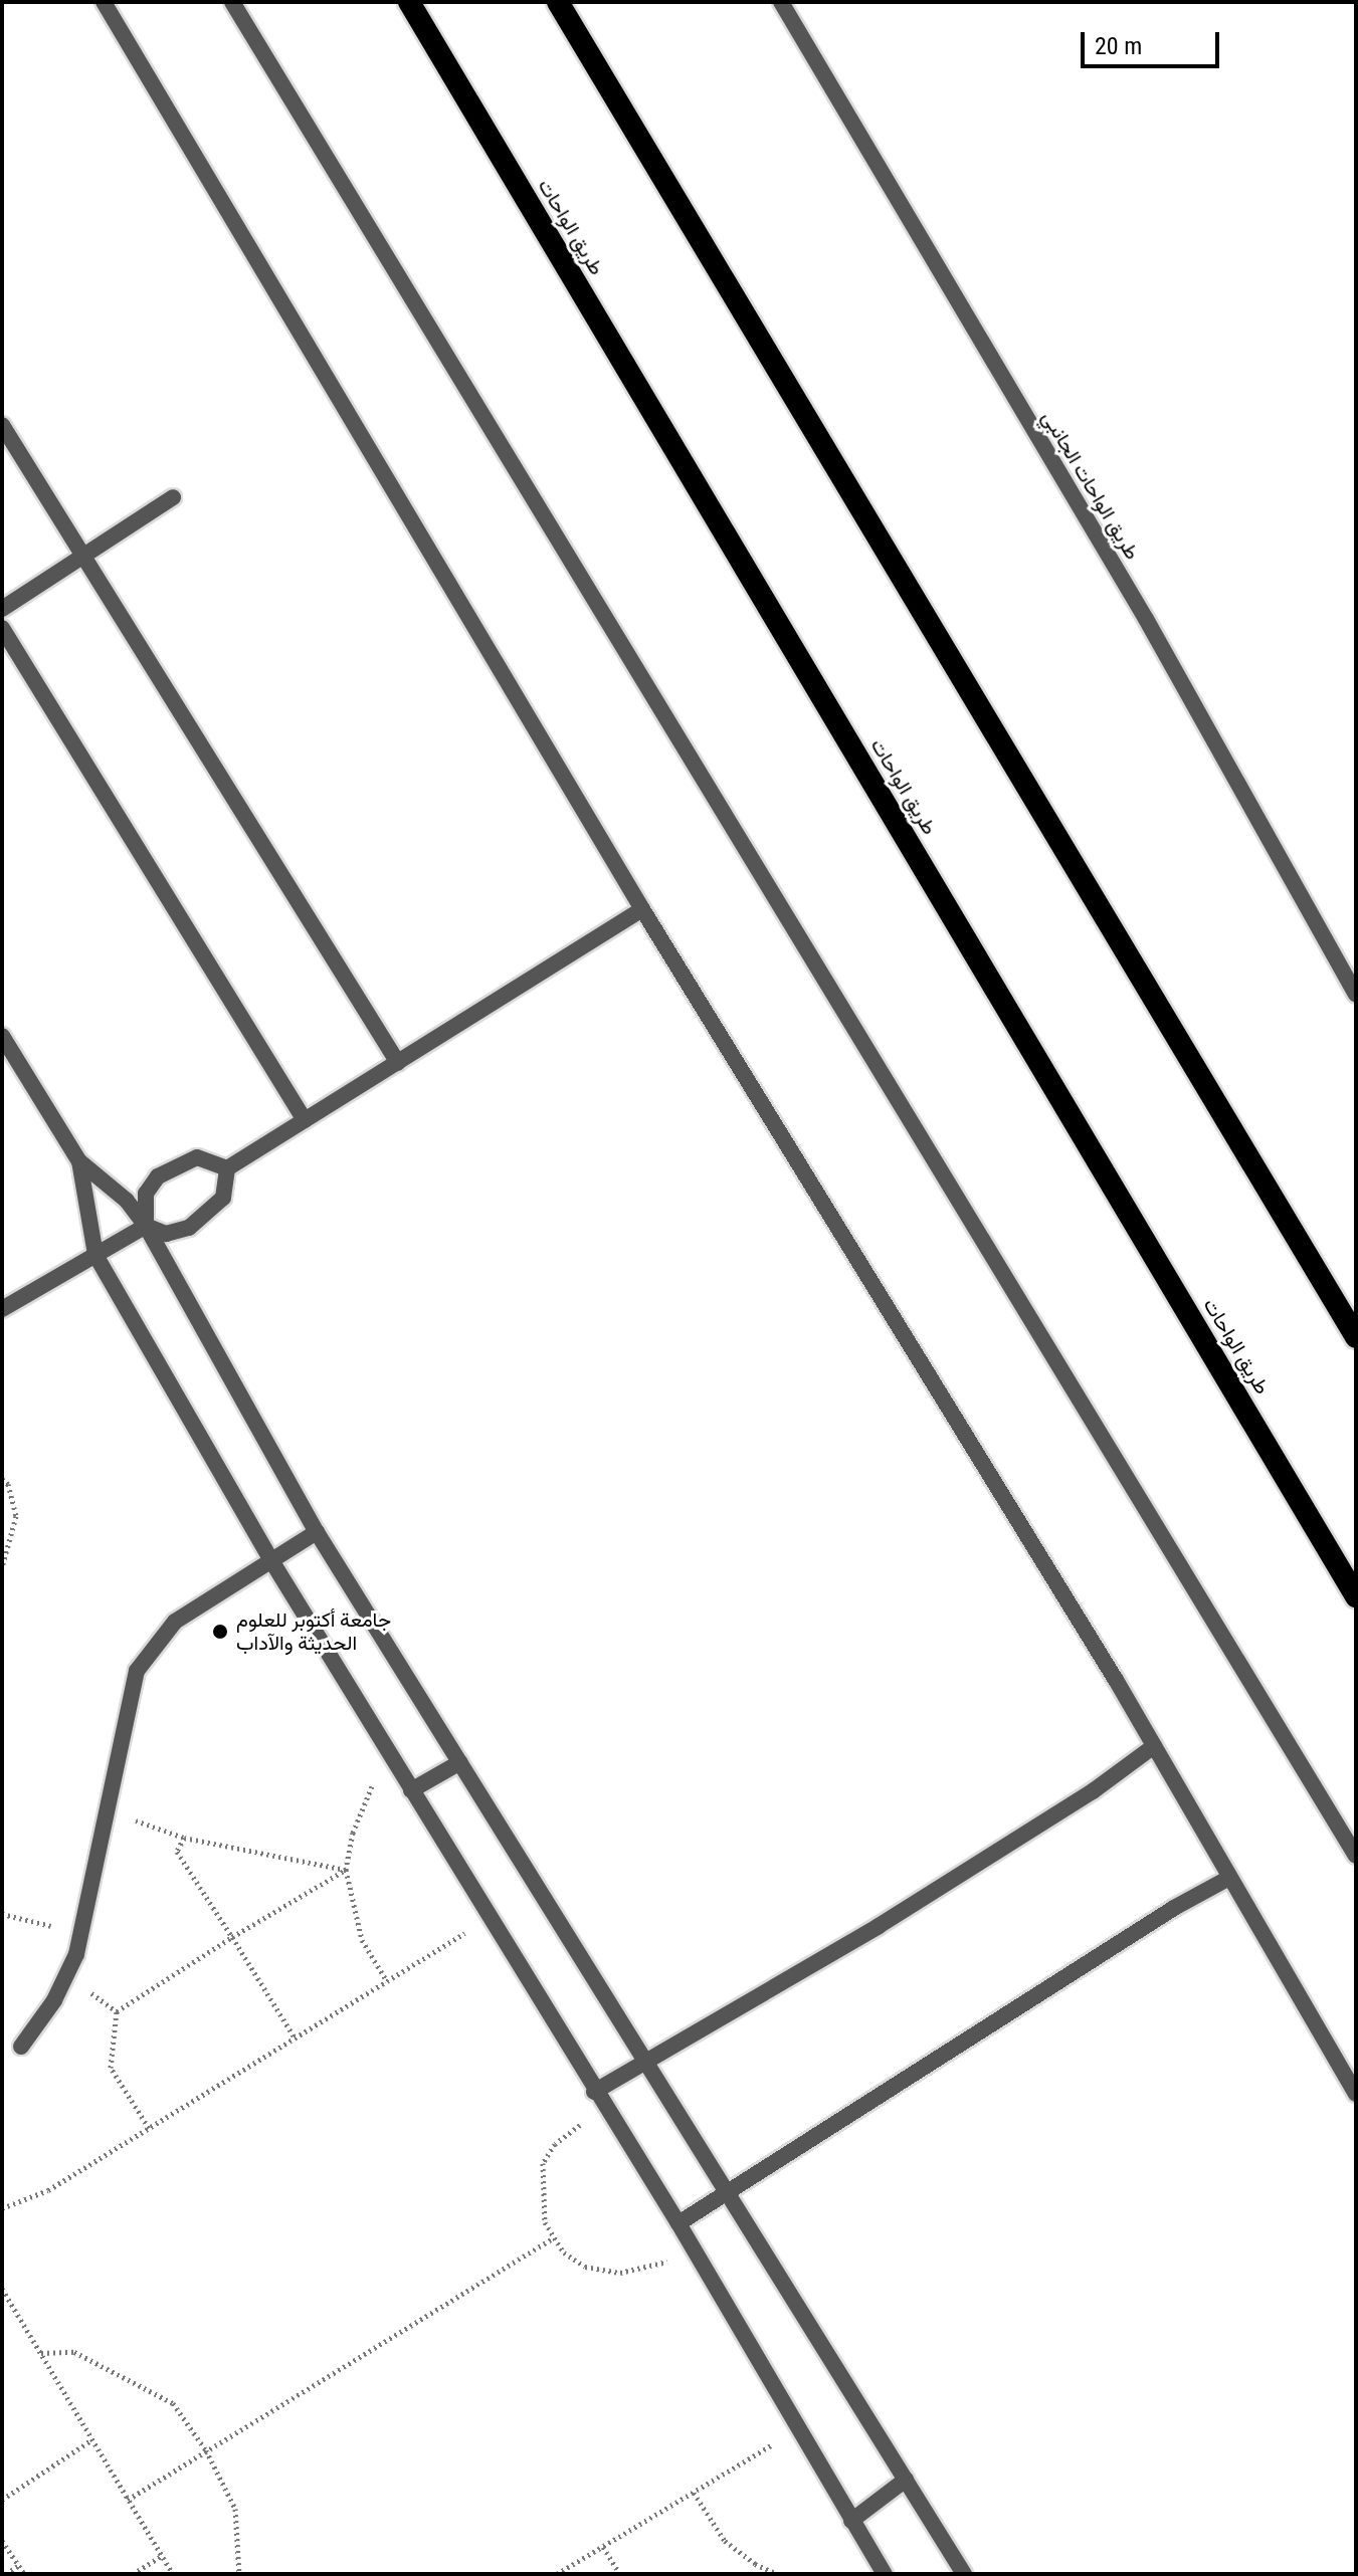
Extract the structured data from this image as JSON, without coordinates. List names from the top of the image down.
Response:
{
  "streets": {
    "highway": ["طريق الواحات"],
    "street": ["طريق الواحات الجانبي"]
  },
  "places": ["جامعة أكتوبر للعلوم الحديثة والآداب"],
  "scale_bar": "20 m"
}
